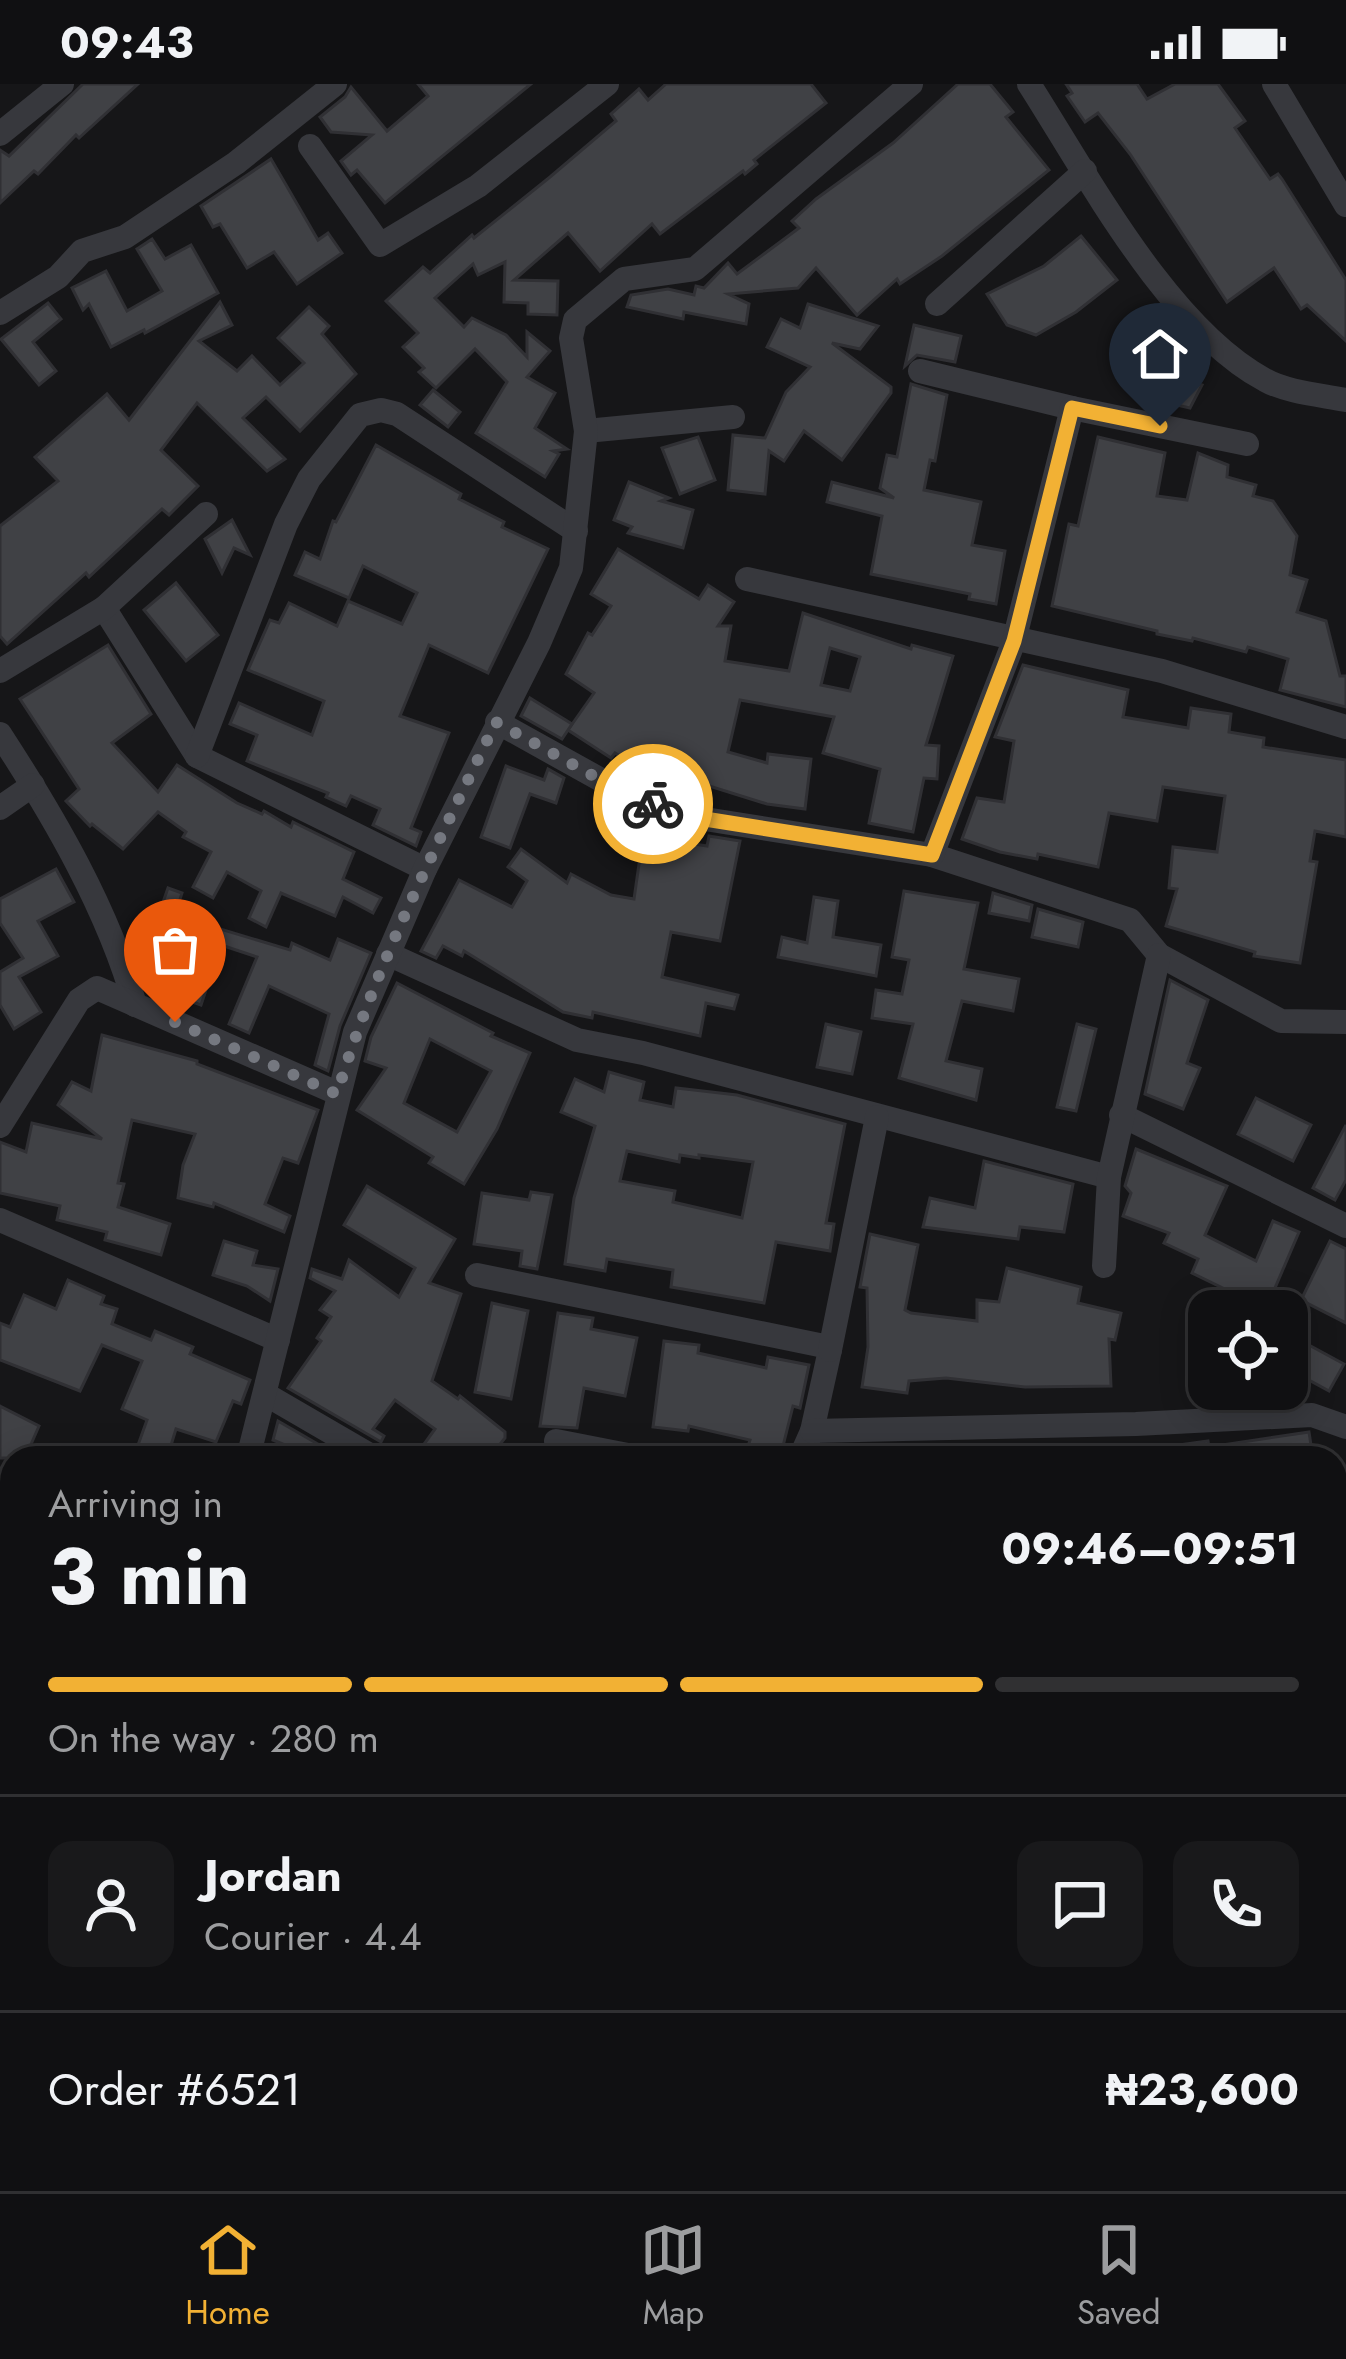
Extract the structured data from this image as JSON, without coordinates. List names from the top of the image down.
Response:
{
  "page": {
    "status": "09:43",
    "heading": ["3 min", "Arriving in", "09:46–09:51"],
    "panel": [
      "Jordan",
      "Courier · 4.4",
      "Order #6521",
      "₦23,600"
    ],
    "bar": "On the way · 280 m",
    "tabs": ["Home", "Map", "Saved"]
  }
}
